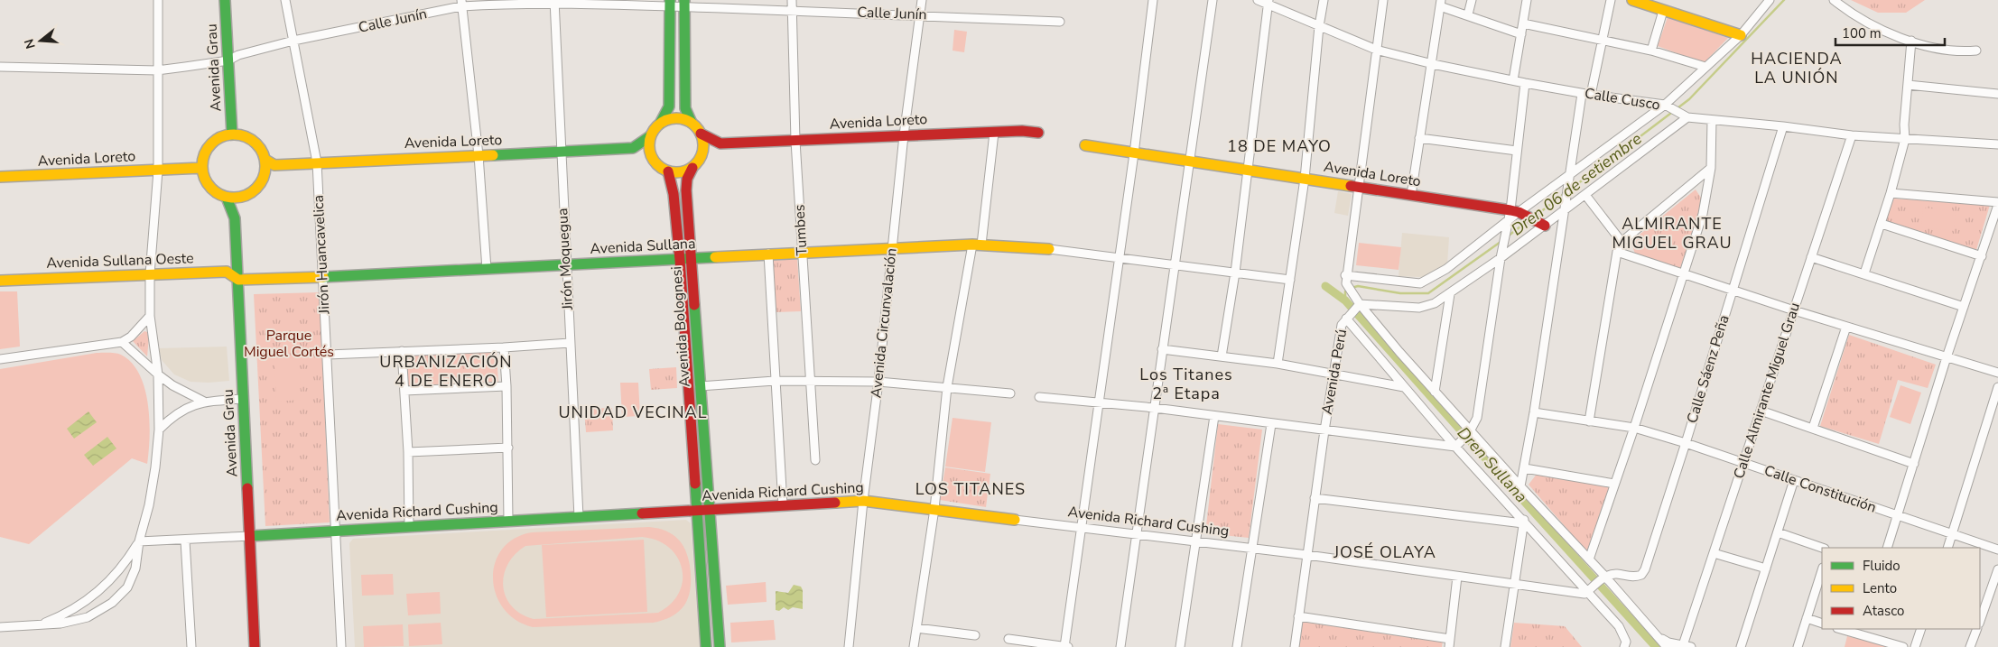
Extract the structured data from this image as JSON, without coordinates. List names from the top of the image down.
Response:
{
  "streets": {
    "main road": [
      "Avenida Grau",
      "Avenida Loreto",
      "Avenida Sullana",
      "Avenida Sullana Oeste",
      "Avenida Bolognesi",
      "Avenida Richard Cushing"
    ],
    "street": [
      "Calle Junín",
      "Calle Cusco",
      "Tumbes",
      "Jirón Huancavelica",
      "Jirón Moquegua",
      "Avenida Circunvalación",
      "Calle Sáenz Peña",
      "Avenida Perú",
      "Calle Almirante Miguel Grau",
      "Calle Constitución"
    ]
  },
  "crossings": [
    ["Calle Junín", "Avenida Grau"],
    ["Calle Junín", "Tumbes"],
    ["Calle Junín", "Jirón Huancavelica"],
    ["Calle Junín", "Jirón Moquegua"],
    ["Calle Junín", "Avenida Circunvalación"],
    ["Avenida Grau", "Avenida Loreto"],
    ["Avenida Grau", "Avenida Sullana"],
    ["Avenida Grau", "Avenida Sullana Oeste"],
    ["Avenida Grau", "Avenida Richard Cushing"],
    ["Calle Cusco", "Calle Sáenz Peña"],
    ["Calle Cusco", "Calle Almirante Miguel Grau"],
    ["Avenida Loreto", "Tumbes"],
    ["Avenida Loreto", "Jirón Huancavelica"],
    ["Avenida Loreto", "Jirón Moquegua"],
    ["Avenida Loreto", "Avenida Circunvalación"],
    ["Avenida Loreto", "Avenida Bolognesi"],
    ["Tumbes", "Avenida Sullana"],
    ["Avenida Sullana", "Jirón Huancavelica"],
    ["Avenida Sullana", "Jirón Moquegua"],
    ["Avenida Sullana", "Avenida Sullana Oeste"],
    ["Avenida Sullana", "Avenida Circunvalación"],
    ["Avenida Sullana", "Avenida Bolognesi"],
    ["Jirón Huancavelica", "Avenida Richard Cushing"],
    ["Jirón Moquegua", "Avenida Richard Cushing"],
    ["Avenida Circunvalación", "Avenida Richard Cushing"],
    ["Avenida Bolognesi", "Avenida Richard Cushing"],
    ["Calle Sáenz Peña", "Calle Constitución"],
    ["Avenida Perú", "Avenida Richard Cushing"],
    ["Calle Almirante Miguel Grau", "Calle Constitución"]
  ],
  "districts": [
    "HACIENDA LA UNIÓN",
    "18 DE MAYO",
    "ALMIRANTE MIGUEL GRAU",
    "URBANIZACIÓN 4 DE ENERO",
    "Los Titanes 2ª Etapa",
    "UNIDAD VECINAL",
    "LOS TITANES",
    "JOSÉ OLAYA"
  ],
  "water": ["Dren 06 de setiembre", "Dren Sullana"],
  "parks": ["Parque Miguel Cortés"],
  "legend": ["Fluido", "Lento", "Atasco"],
  "scale_bar": "100 m",
  "north": "left"
}
